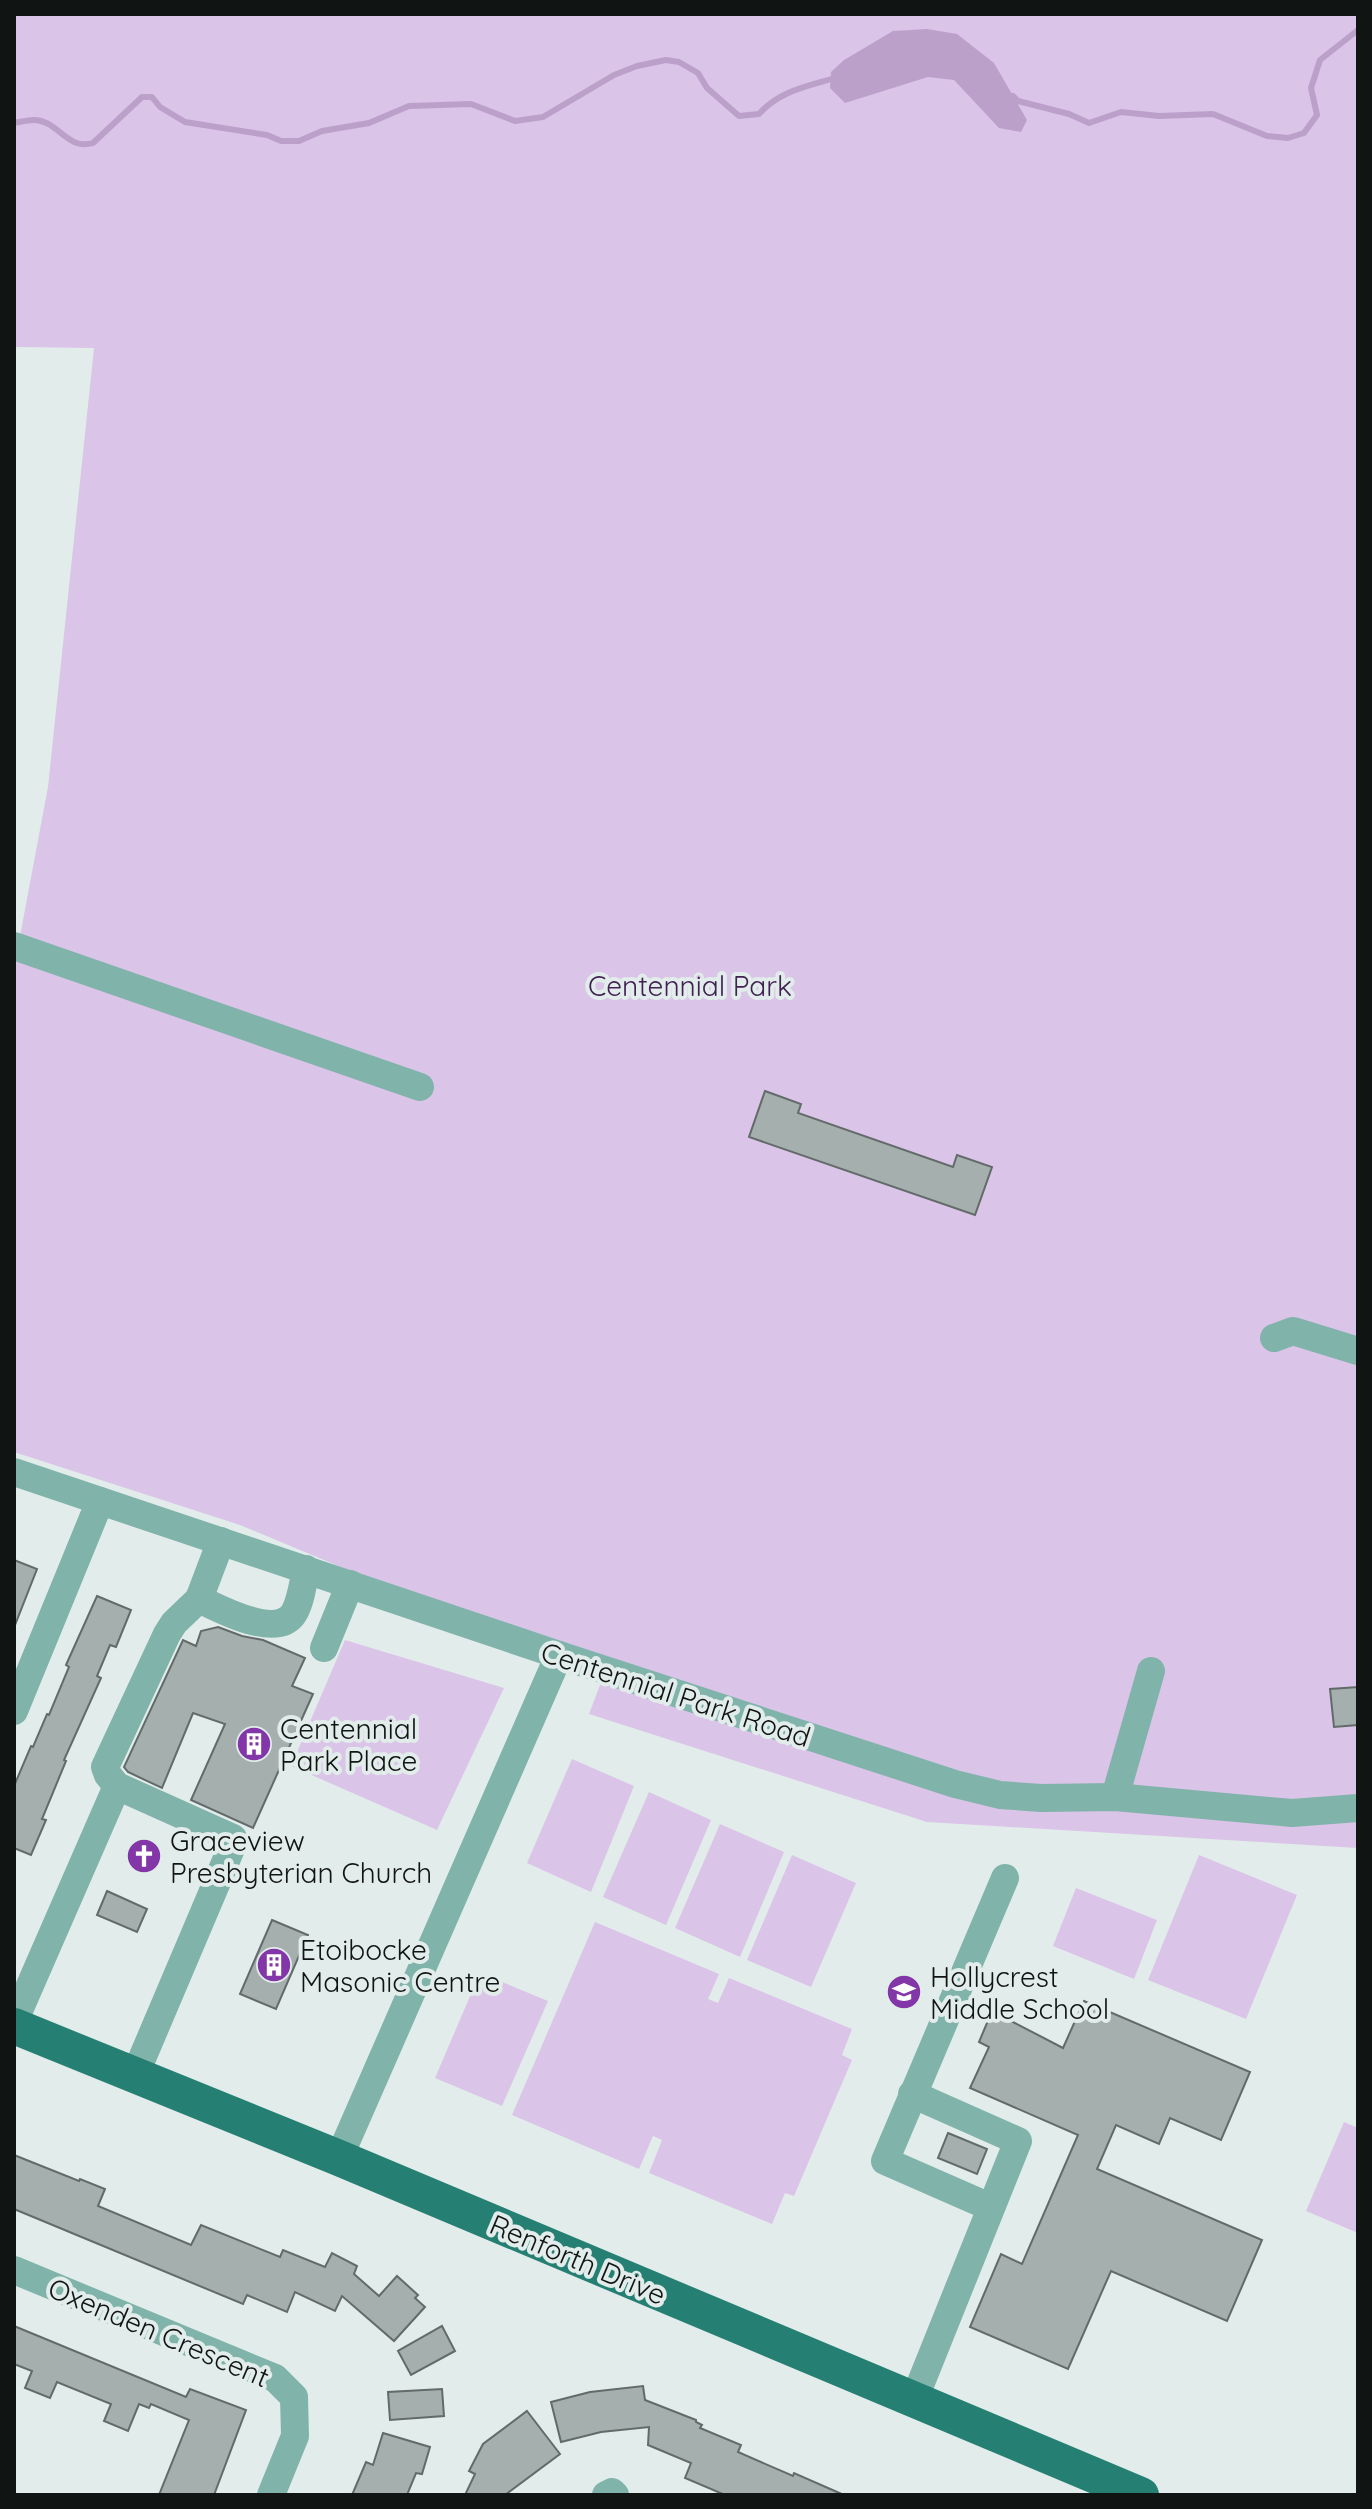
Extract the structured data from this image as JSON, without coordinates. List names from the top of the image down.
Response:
{
  "streets": {
    "main road": ["Renforth Drive"],
    "street": ["Centennial Park Road", "Oxenden Crescent"]
  },
  "parks": ["Centennial Park"],
  "places": {
    "building": ["Centennial Park Place", "Etoibocke Masonic Centre"],
    "church": ["Graceview Presbyterian Church"],
    "school or university": ["Hollycrest Middle School"]
  }
}
